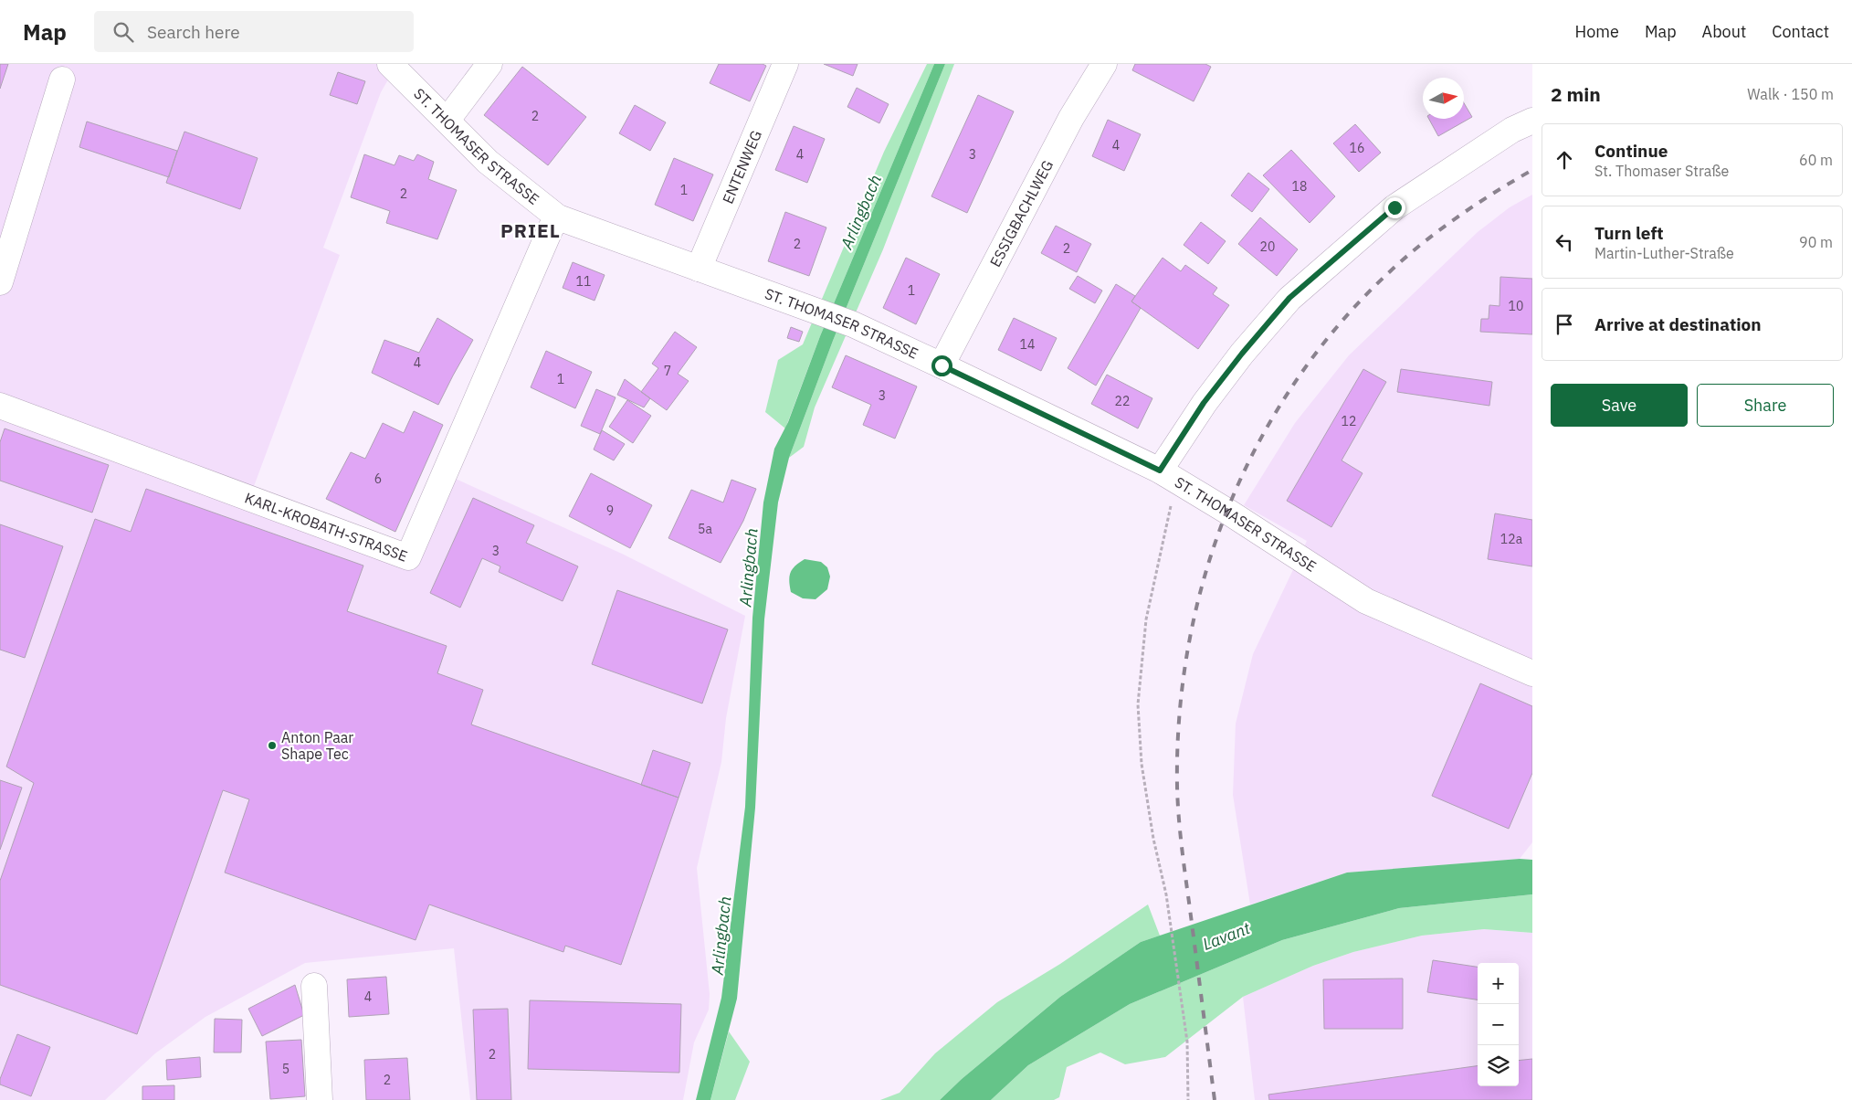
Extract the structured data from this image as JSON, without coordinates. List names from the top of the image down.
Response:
{
  "streets": {
    "street": [
      "ST. THOMASER STRASSE",
      "ENTENWEG",
      "ESSIGBACHLWEG",
      "KARL-KROBATH-STRASSE"
    ]
  },
  "crossings": [
    ["ST. THOMASER STRASSE", "ENTENWEG"],
    ["ST. THOMASER STRASSE", "ESSIGBACHLWEG"],
    ["ST. THOMASER STRASSE", "KARL-KROBATH-STRASSE"]
  ],
  "districts": ["PRIEL"],
  "water": ["Arlingbach", "Lavant"],
  "places": ["Anton Paar Shape Tec"],
  "house_numbers": [
    "2",
    "4",
    "16",
    "4",
    "3",
    "18",
    "1",
    "2",
    "2",
    "20",
    "2",
    "11",
    "1",
    "10",
    "14",
    "4",
    "7",
    "1",
    "3",
    "22",
    "12",
    "6",
    "9",
    "5a",
    "12a",
    "3",
    "4",
    "2",
    "5",
    "2"
  ],
  "north": "right",
  "page": {
    "header": "Map",
    "search": "Search here",
    "nav": [
      "Home",
      "Map",
      "About",
      "Contact"
    ],
    "heading": ["2 min", "Walk · 150 m"],
    "list": [
      ["Continue", "St. Thomaser Straße", "60 m"],
      ["Turn left", "Martin-Luther-Straße", "90 m"],
      "Arrive at destination"
    ],
    "buttons": ["Save", "Share"],
    "map_buttons": ["+", "−"]
  }
}
